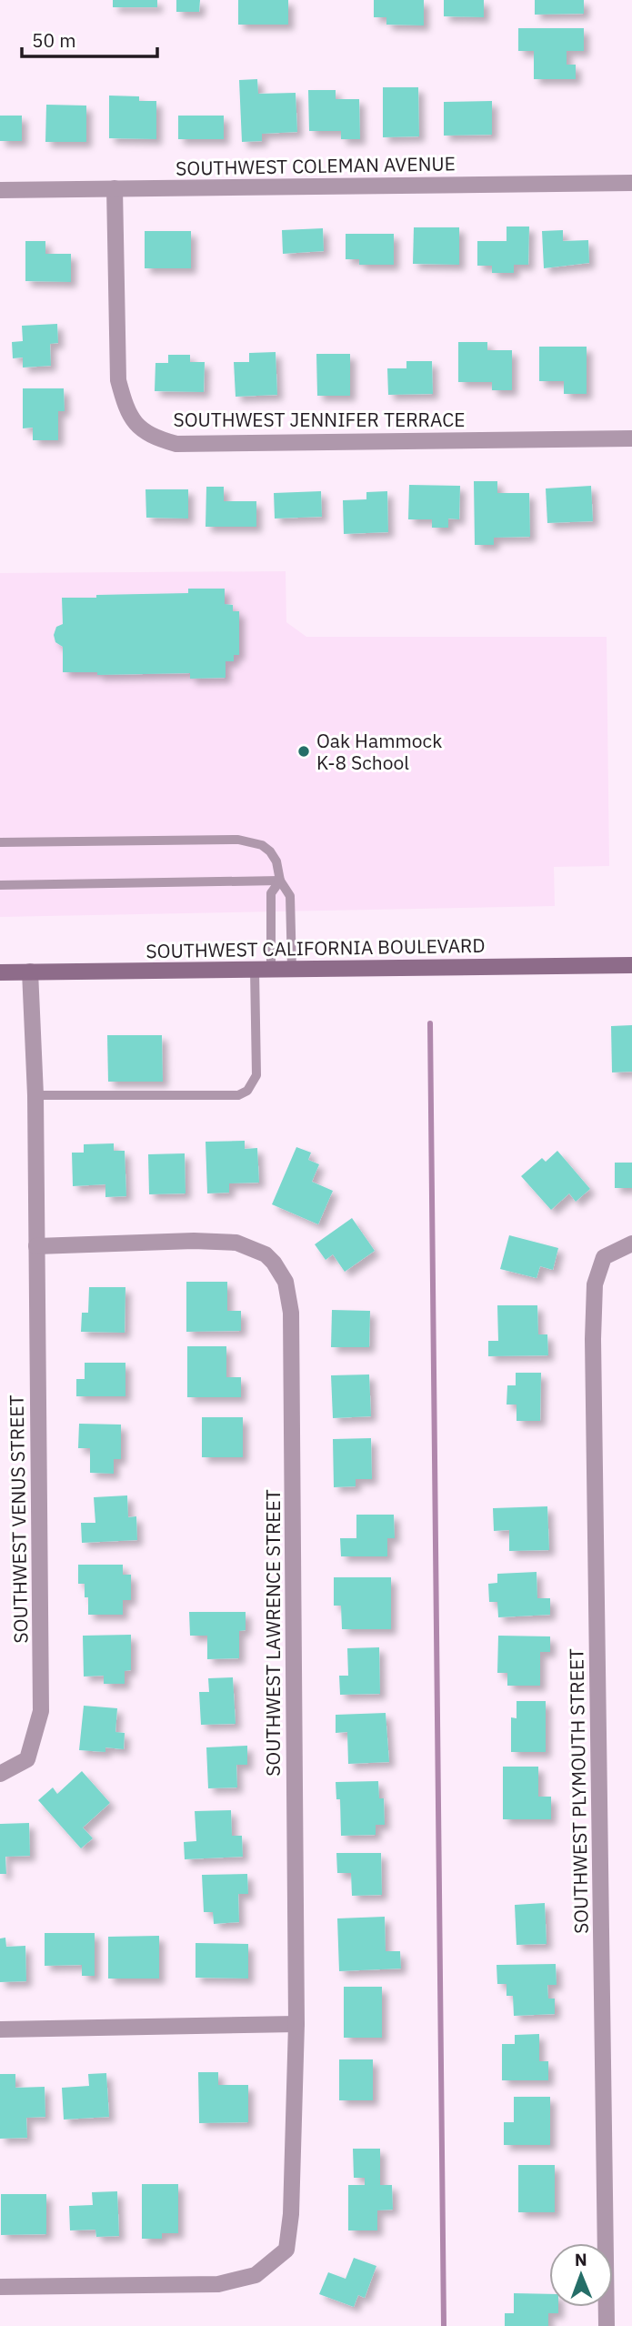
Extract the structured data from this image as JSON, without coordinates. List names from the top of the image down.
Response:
{
  "streets": {
    "street": [
      "SOUTHWEST COLEMAN AVENUE",
      "SOUTHWEST JENNIFER TERRACE",
      "SOUTHWEST CALIFORNIA BOULEVARD",
      "SOUTHWEST VENUS STREET",
      "SOUTHWEST LAWRENCE STREET",
      "SOUTHWEST PLYMOUTH STREET"
    ]
  },
  "crossings": [
    ["SOUTHWEST COLEMAN AVENUE", "SOUTHWEST JENNIFER TERRACE"],
    ["SOUTHWEST CALIFORNIA BOULEVARD", "SOUTHWEST VENUS STREET"],
    ["SOUTHWEST VENUS STREET", "SOUTHWEST LAWRENCE STREET"]
  ],
  "places": ["Oak Hammock K-8 School"],
  "scale_bar": "50 m",
  "north": "top"
}
